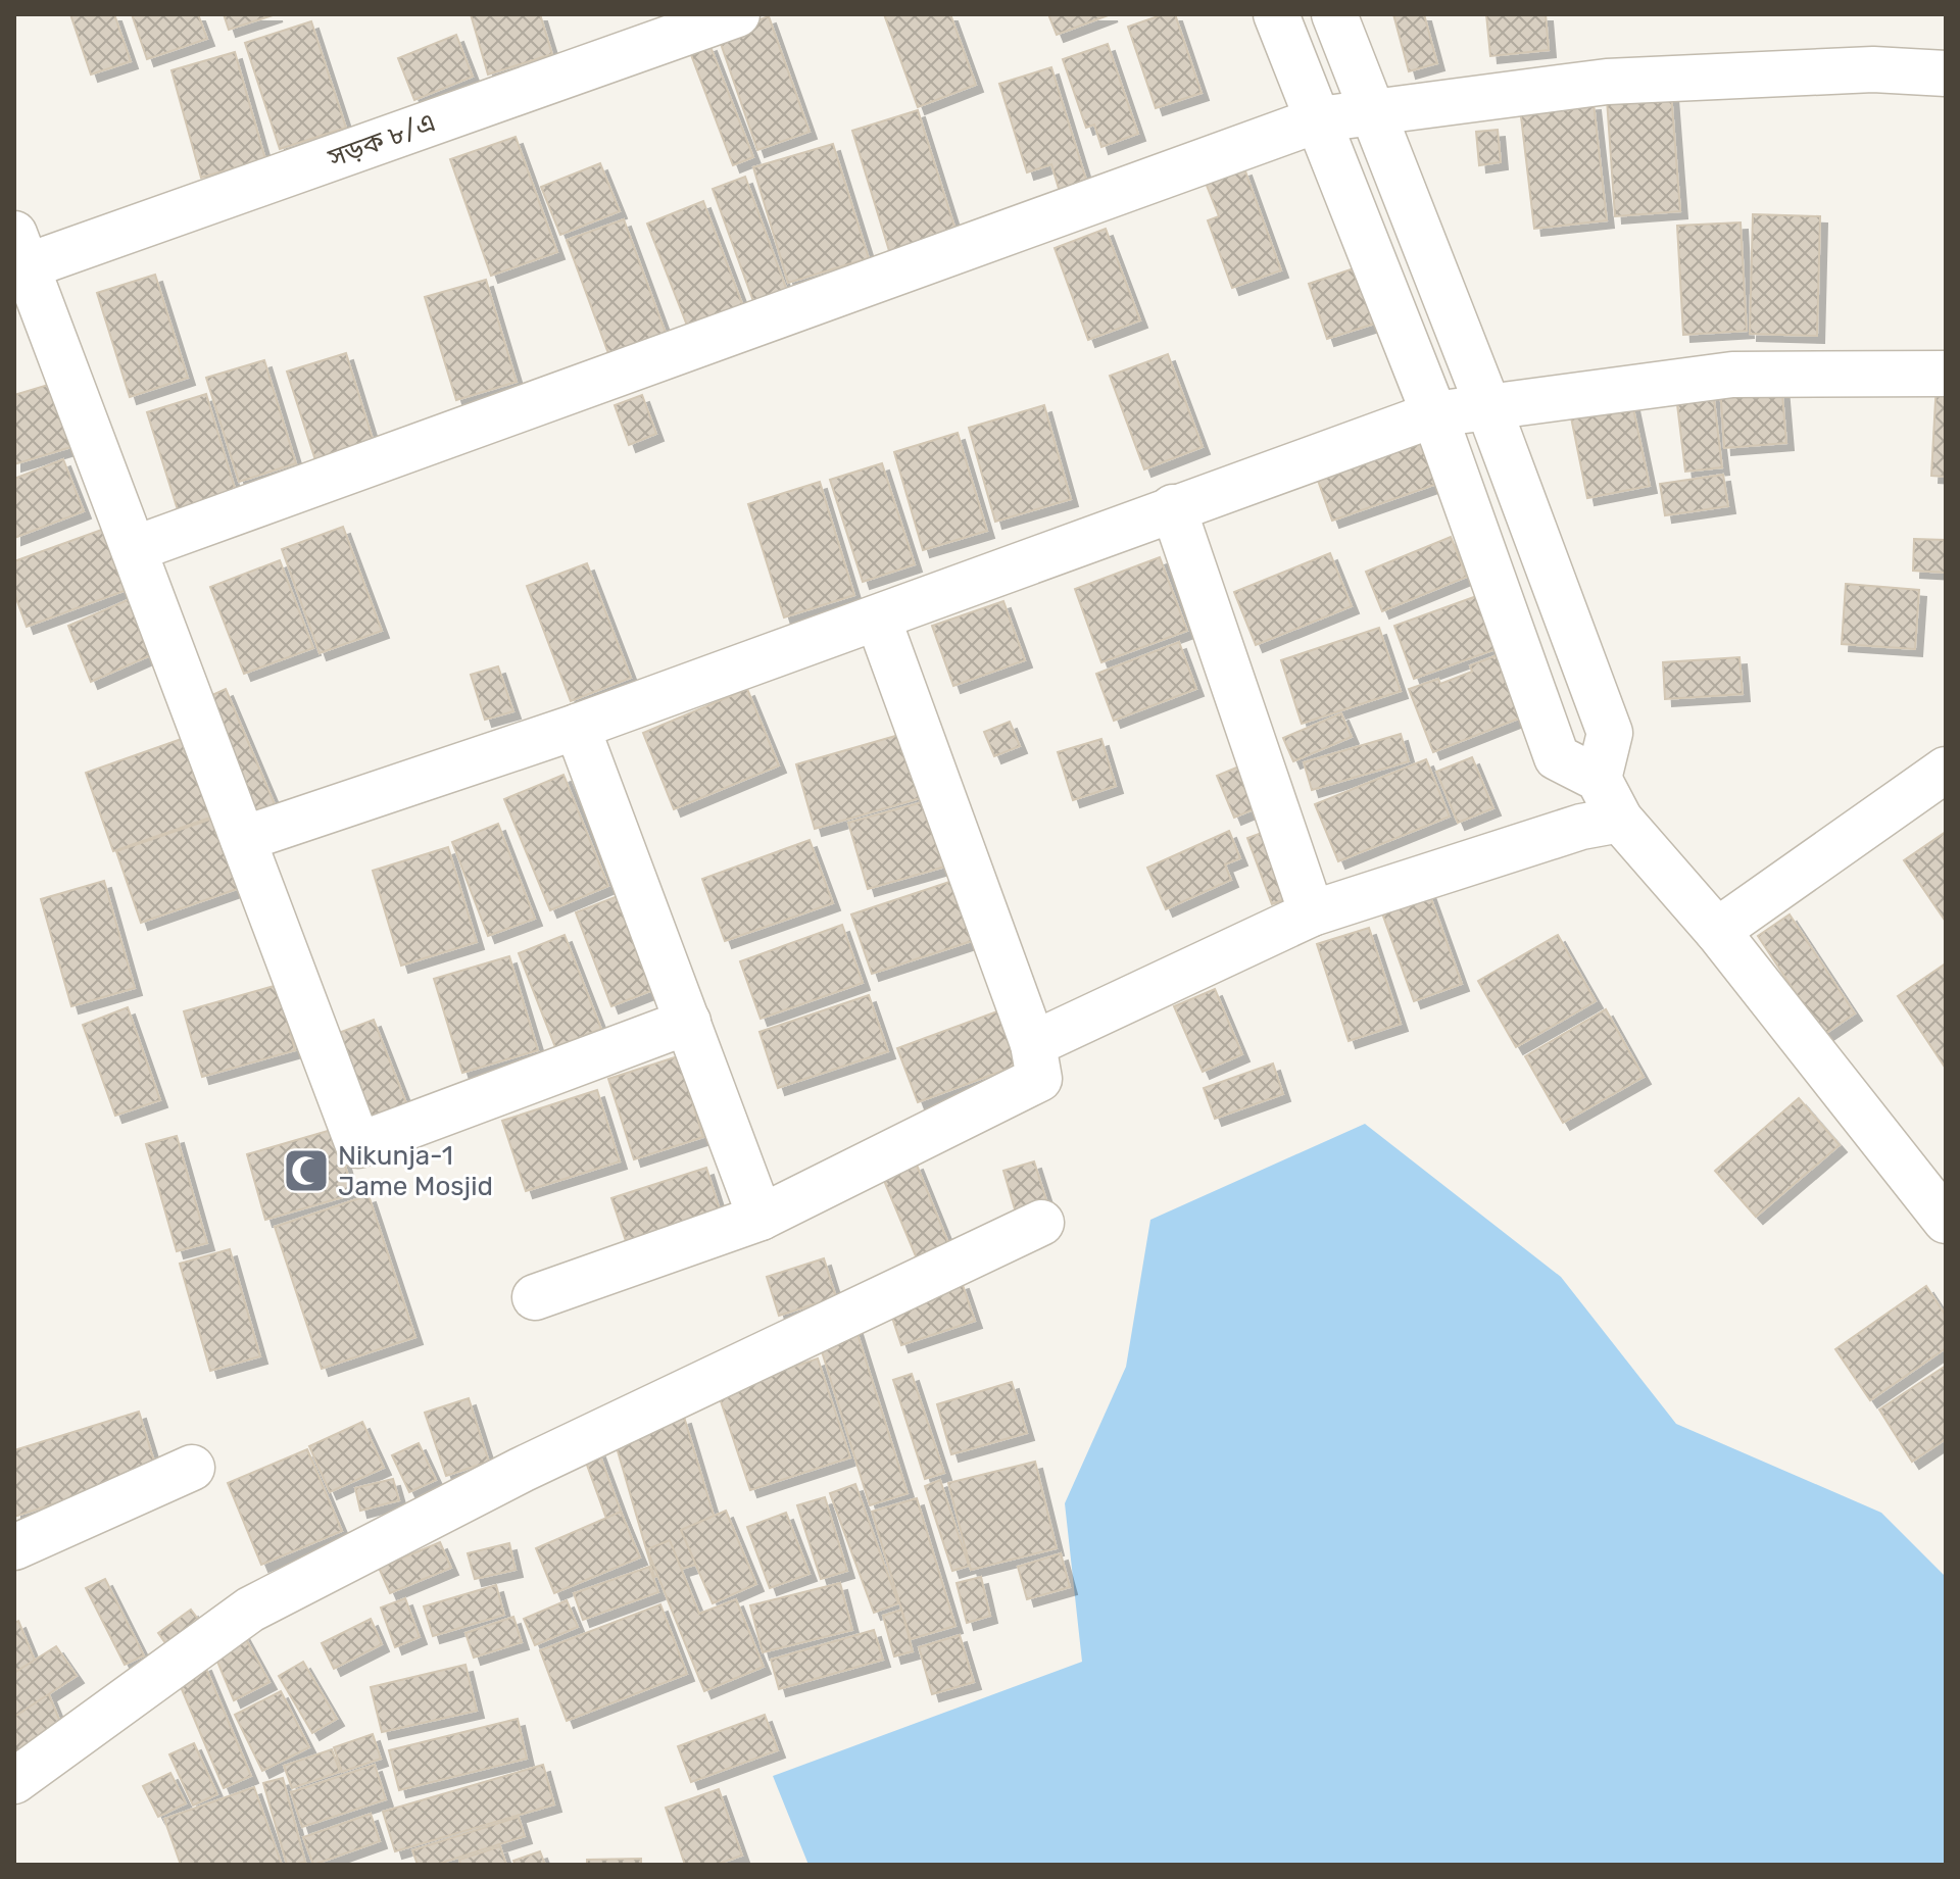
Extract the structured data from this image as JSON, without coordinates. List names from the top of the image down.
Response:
{
  "streets": {
    "street": ["সড়ক ৮/এ"]
  },
  "places": {
    "mosque": ["Nikunja-1 Jame Mosjid"]
  }
}
